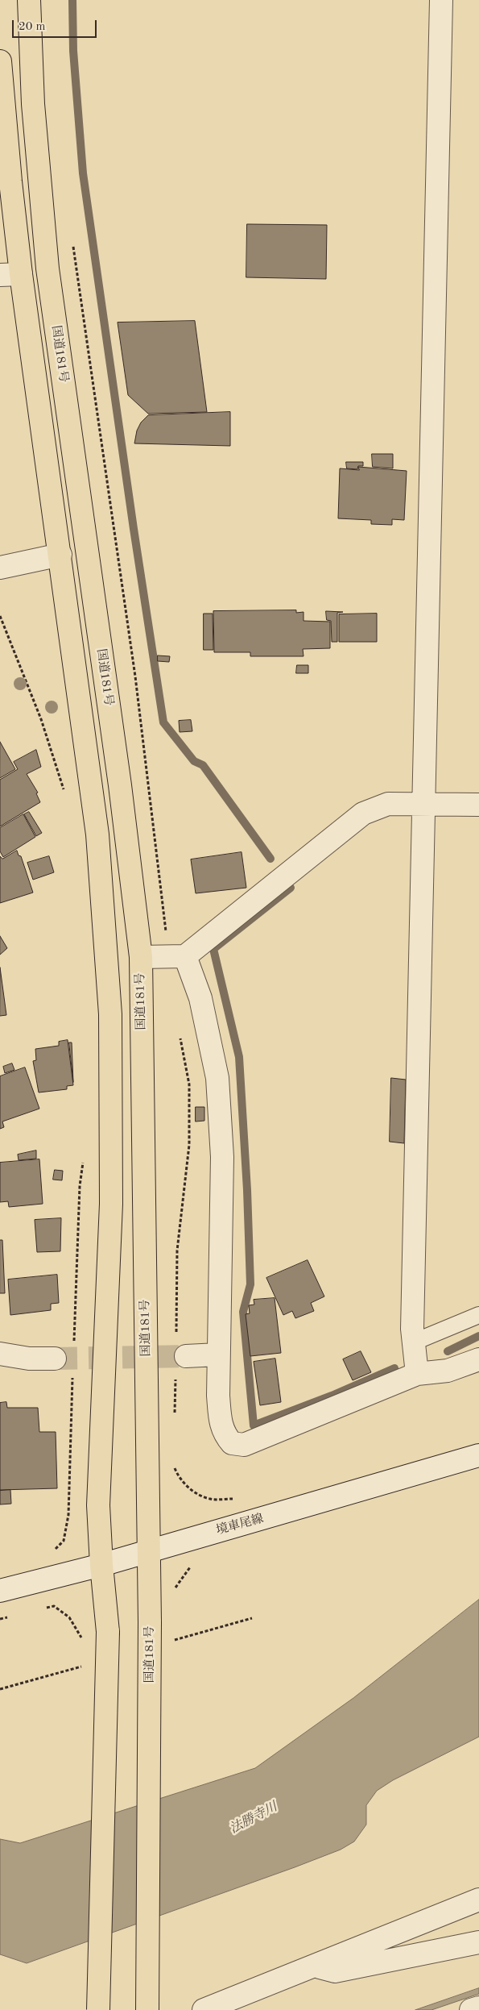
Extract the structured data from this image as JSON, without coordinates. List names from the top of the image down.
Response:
{
  "streets": {
    "highway": ["国道181号"],
    "street": ["境車尾線"]
  },
  "crossings": [
    ["国道181号", "境車尾線"]
  ],
  "water": ["法勝寺川"],
  "scale_bar": "20 m"
}
